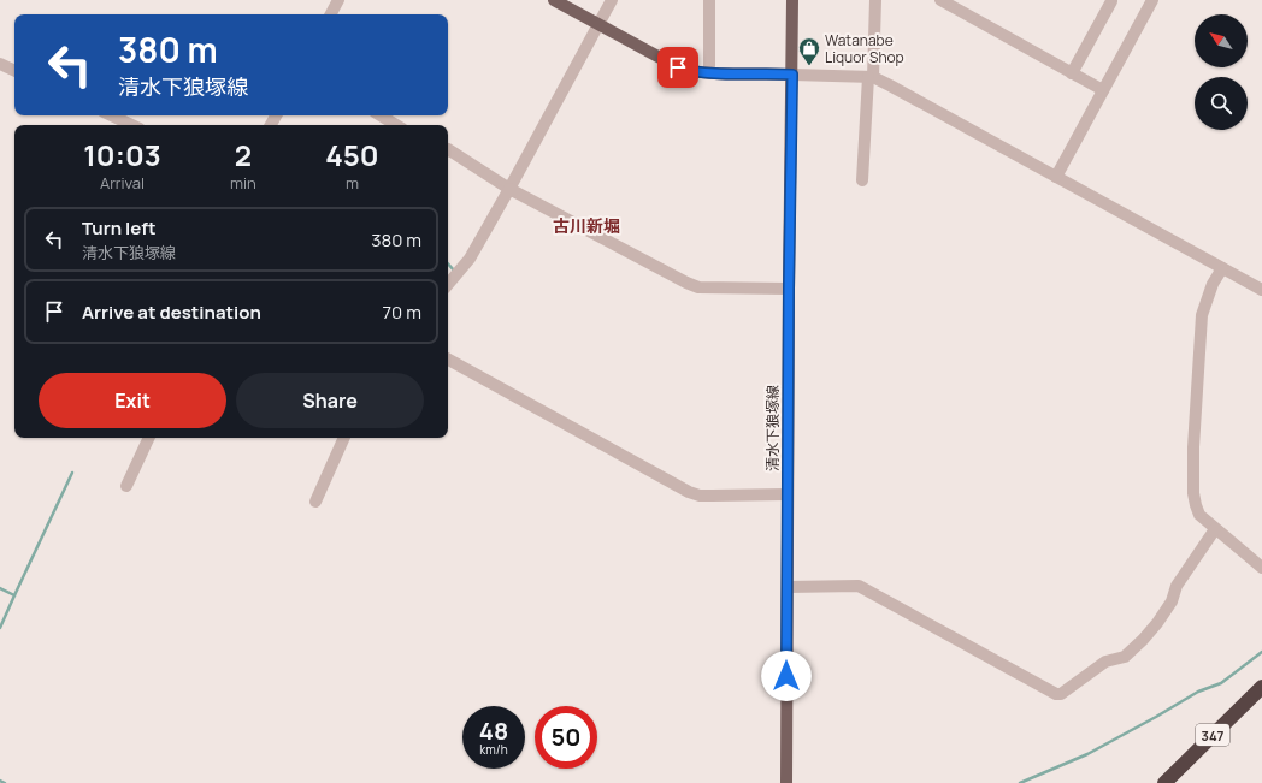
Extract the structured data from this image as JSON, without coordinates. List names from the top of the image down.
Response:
{
  "streets": {
    "highway": ["347"],
    "main road": ["清水下狼塚線"]
  },
  "districts": ["古川新堀"],
  "places": {
    "shop": ["Watanabe Liquor Shop"]
  },
  "north": "top left",
  "page": {
    "turn": ["380 m", "清水下狼塚線"],
    "eta": [
      "10:03",
      "Arrival",
      "2",
      "min",
      "450",
      "m"
    ],
    "list": [
      {
        "name": "Turn left",
        "note": "清水下狼塚線",
        "value": "380 m"
      },
      {
        "name": "Arrive at destination",
        "value": "70 m"
      }
    ],
    "buttons": ["Exit", "Share"],
    "speed": "48 km/h",
    "limit": "50"
  }
}
